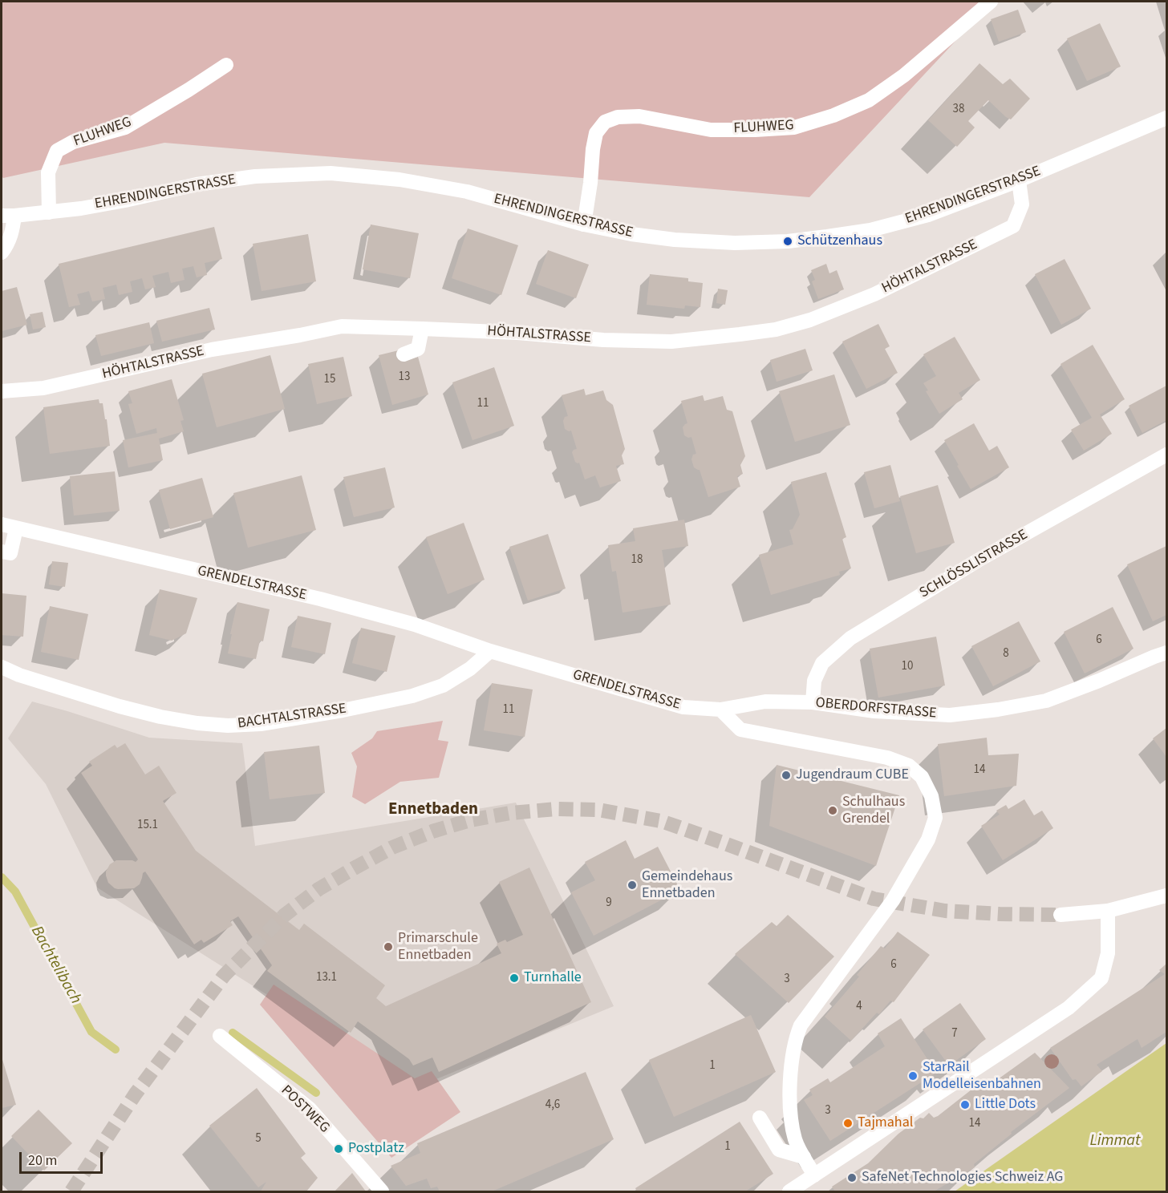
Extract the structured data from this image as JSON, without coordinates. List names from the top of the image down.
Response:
{
  "streets": {
    "street": [
      "FLUHWEG",
      "EHRENDINGERSTRASSE",
      "HÖHTALSTRASSE",
      "SCHLÖSSLISTRASSE",
      "GRENDELSTRASSE",
      "OBERDORFSTRASSE",
      "BACHTALSTRASSE",
      "POSTWEG"
    ]
  },
  "crossings": [
    ["FLUHWEG", "EHRENDINGERSTRASSE"],
    ["EHRENDINGERSTRASSE", "HÖHTALSTRASSE"],
    ["SCHLÖSSLISTRASSE", "OBERDORFSTRASSE"],
    ["GRENDELSTRASSE", "OBERDORFSTRASSE"],
    ["GRENDELSTRASSE", "BACHTALSTRASSE"]
  ],
  "districts": ["Ennetbaden"],
  "water": ["Bachtelibach", "Limmat"],
  "places": [
    "Schützenhaus",
    "Jugendraum CUBE",
    "Schulhaus Grendel",
    "Gemeindehaus Ennetbaden",
    "Primarschule Ennetbaden",
    "Turnhalle",
    "StarRail Modelleisenbahnen",
    "Little Dots",
    "Tajmahal",
    "Postplatz",
    "SafeNet Technologies Schweiz AG"
  ],
  "house_numbers": [
    "38",
    "13",
    "15",
    "11",
    "18",
    "6",
    "8",
    "10",
    "11",
    "14",
    "15.1",
    "9",
    "6",
    "13.1",
    "3",
    "4",
    "7",
    "1",
    "4,6",
    "3",
    "14",
    "5",
    "1"
  ],
  "scale_bar": "20 m"
}
